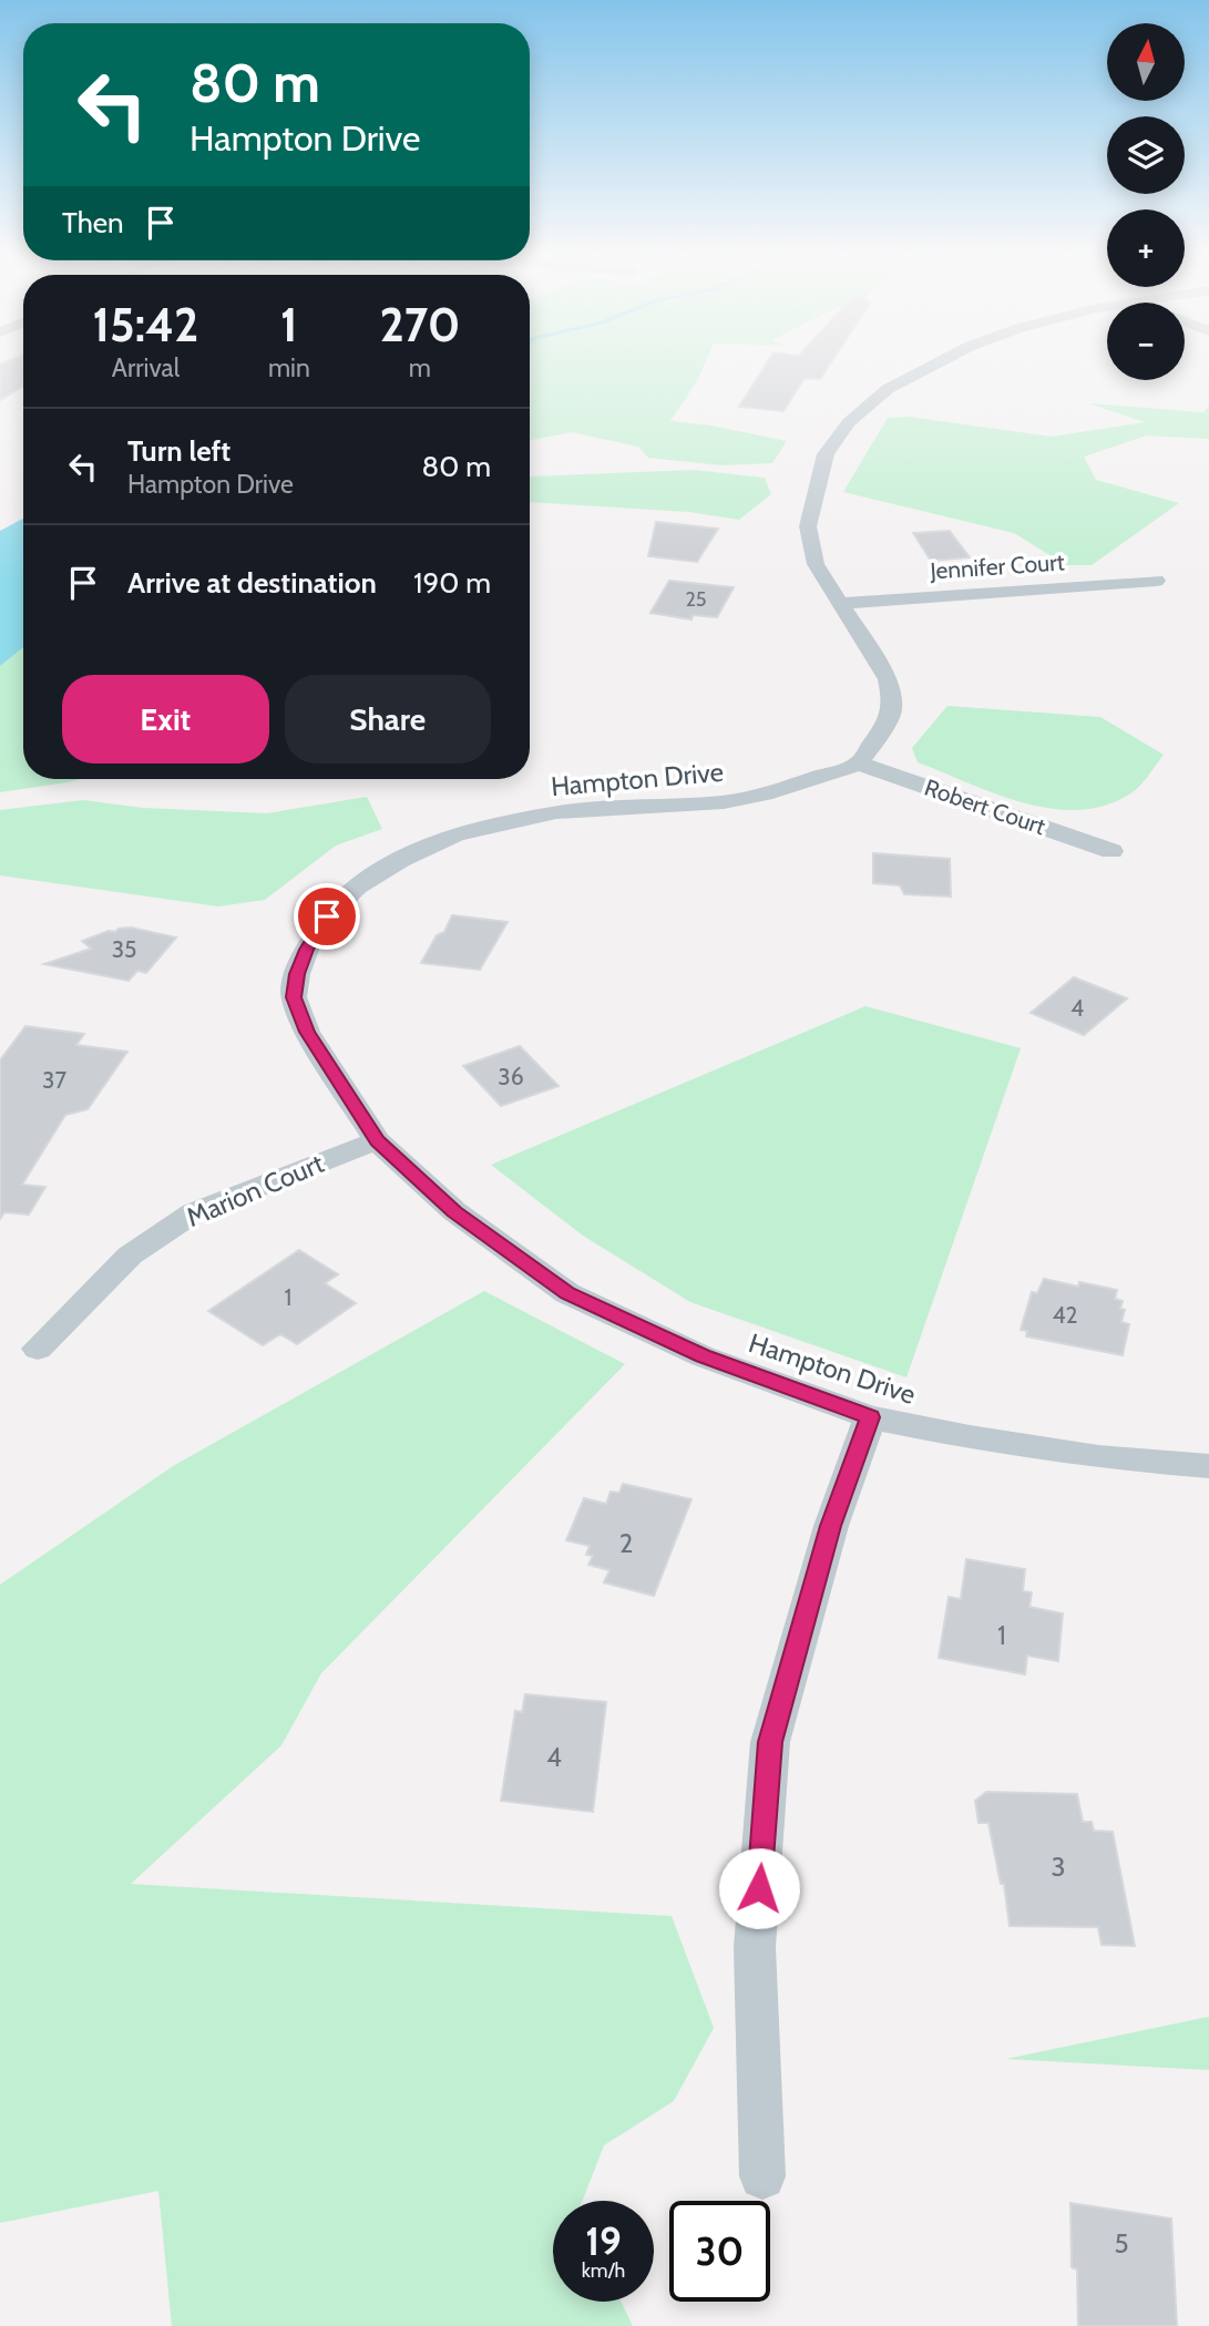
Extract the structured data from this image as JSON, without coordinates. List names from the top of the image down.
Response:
{
  "streets": {
    "street": [
      "Jennifer Court",
      "Hampton Drive",
      "Robert Court",
      "Marion Court"
    ]
  },
  "crossings": [
    ["Hampton Drive", "Robert Court"],
    ["Hampton Drive", "Marion Court"]
  ],
  "house_numbers": [
    "25",
    "35",
    "4",
    "36",
    "37",
    "1",
    "42",
    "2",
    "1",
    "4",
    "3",
    "5"
  ],
  "north": "top",
  "page": {
    "map_buttons": ["+", "−"],
    "turn": ["80 m", "Hampton Drive"],
    "then": "Then",
    "eta": [
      "15:42",
      "Arrival",
      "1",
      "min",
      "270",
      "m"
    ],
    "list": [
      {
        "name": "Turn left",
        "note": "Hampton Drive",
        "value": "80 m"
      },
      {
        "name": "Arrive at destination",
        "value": "190 m"
      }
    ],
    "buttons": ["Exit", "Share"],
    "speed": "19 km/h",
    "limit": "30"
  }
}
